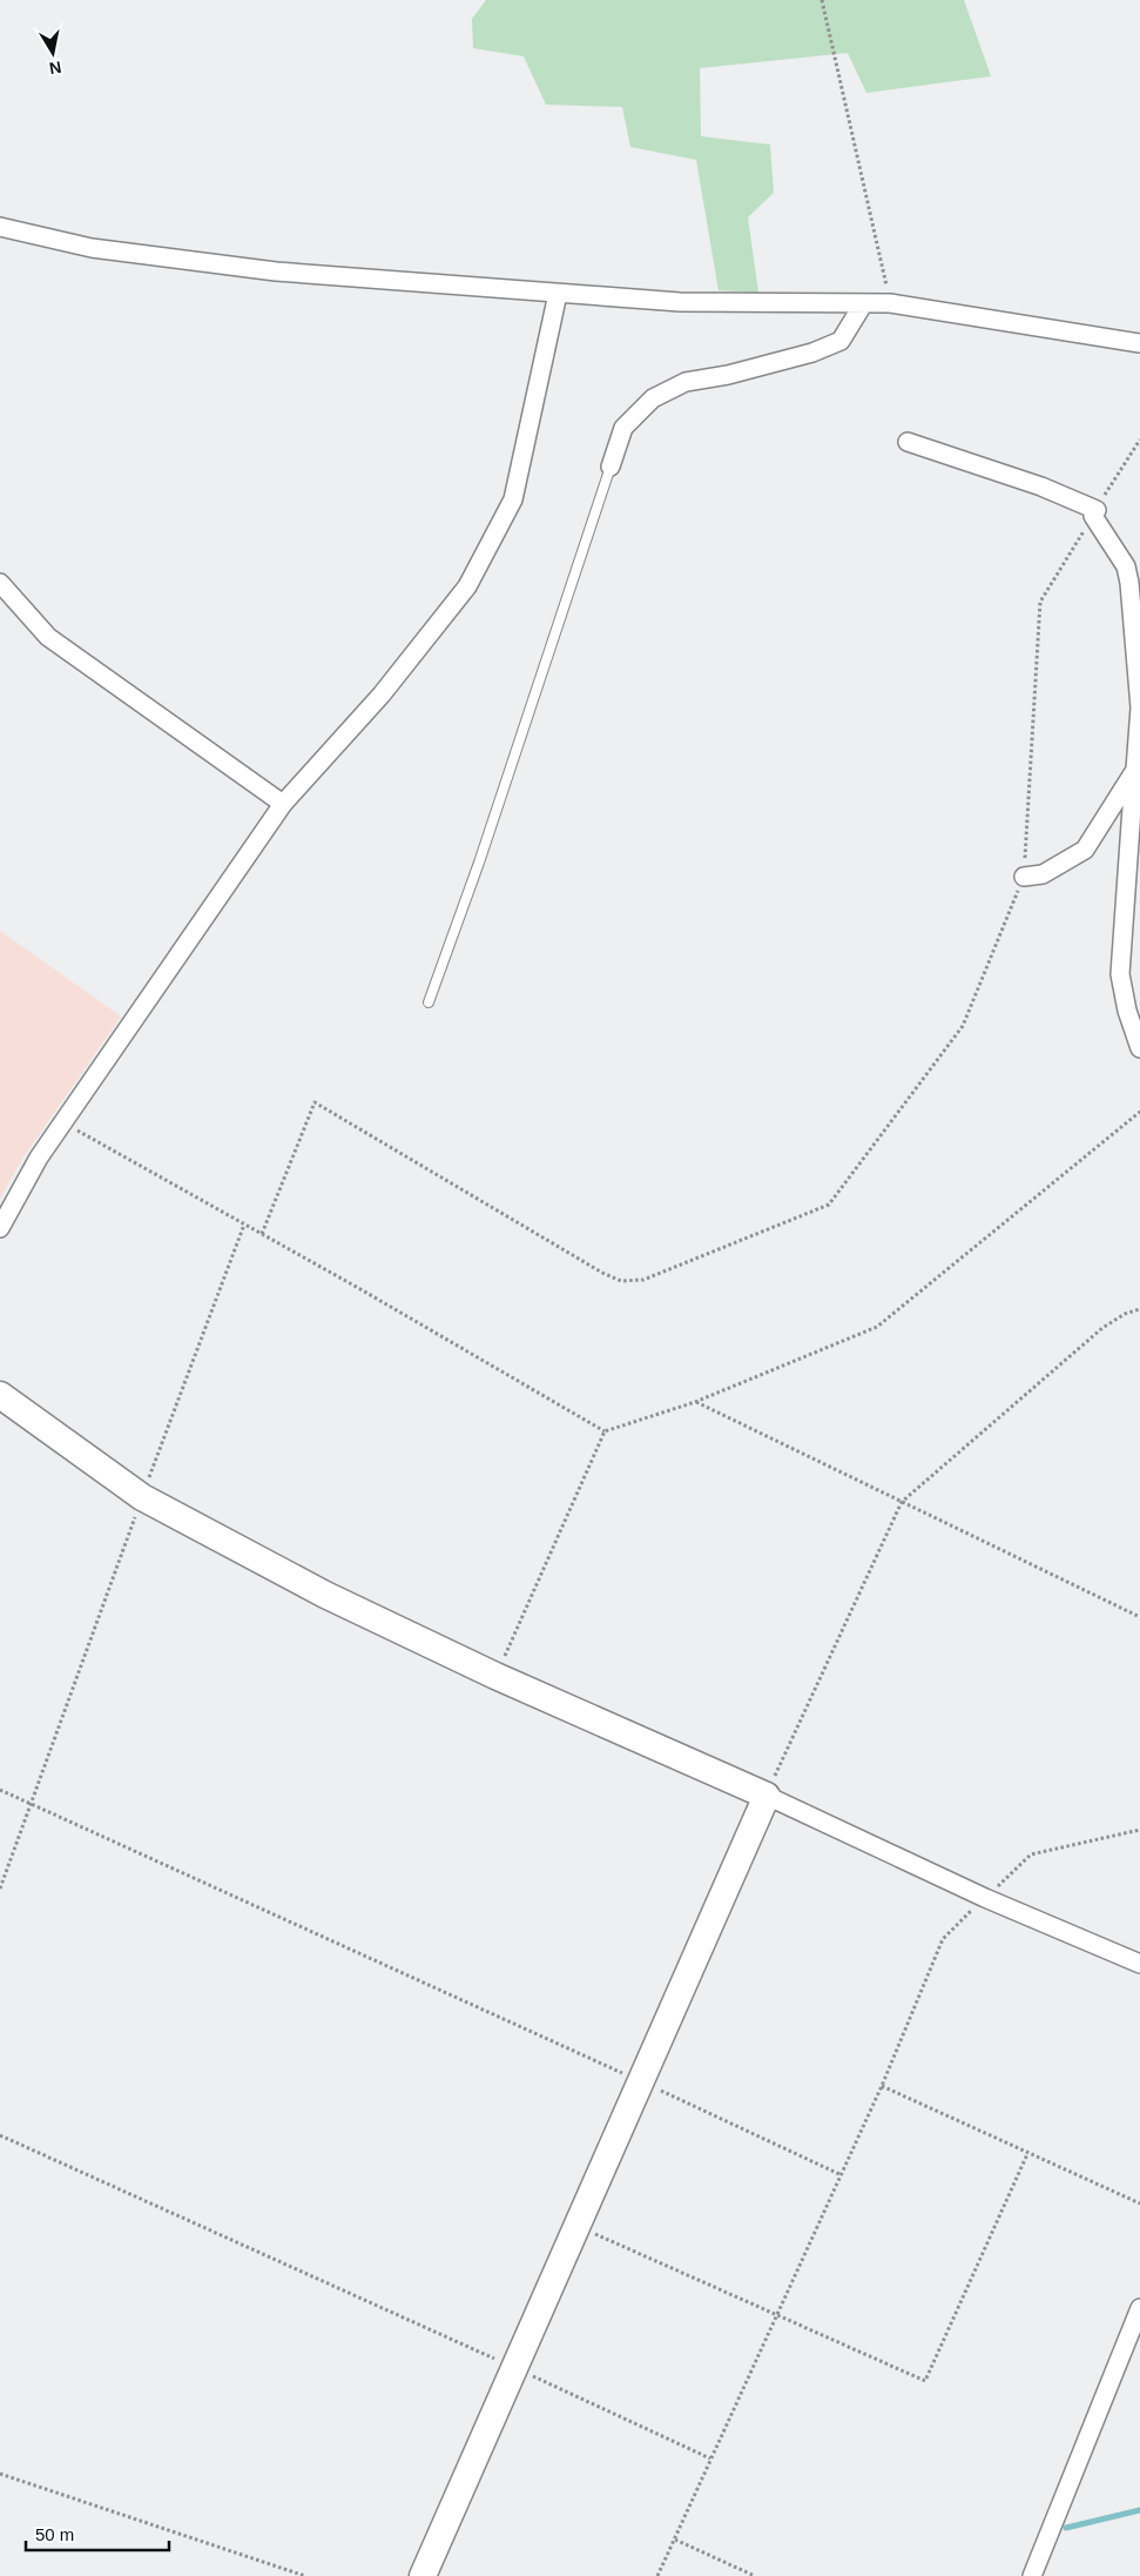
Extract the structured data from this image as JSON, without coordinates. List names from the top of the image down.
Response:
{
  "scale_bar": "50 m",
  "north": "bottom"
}
